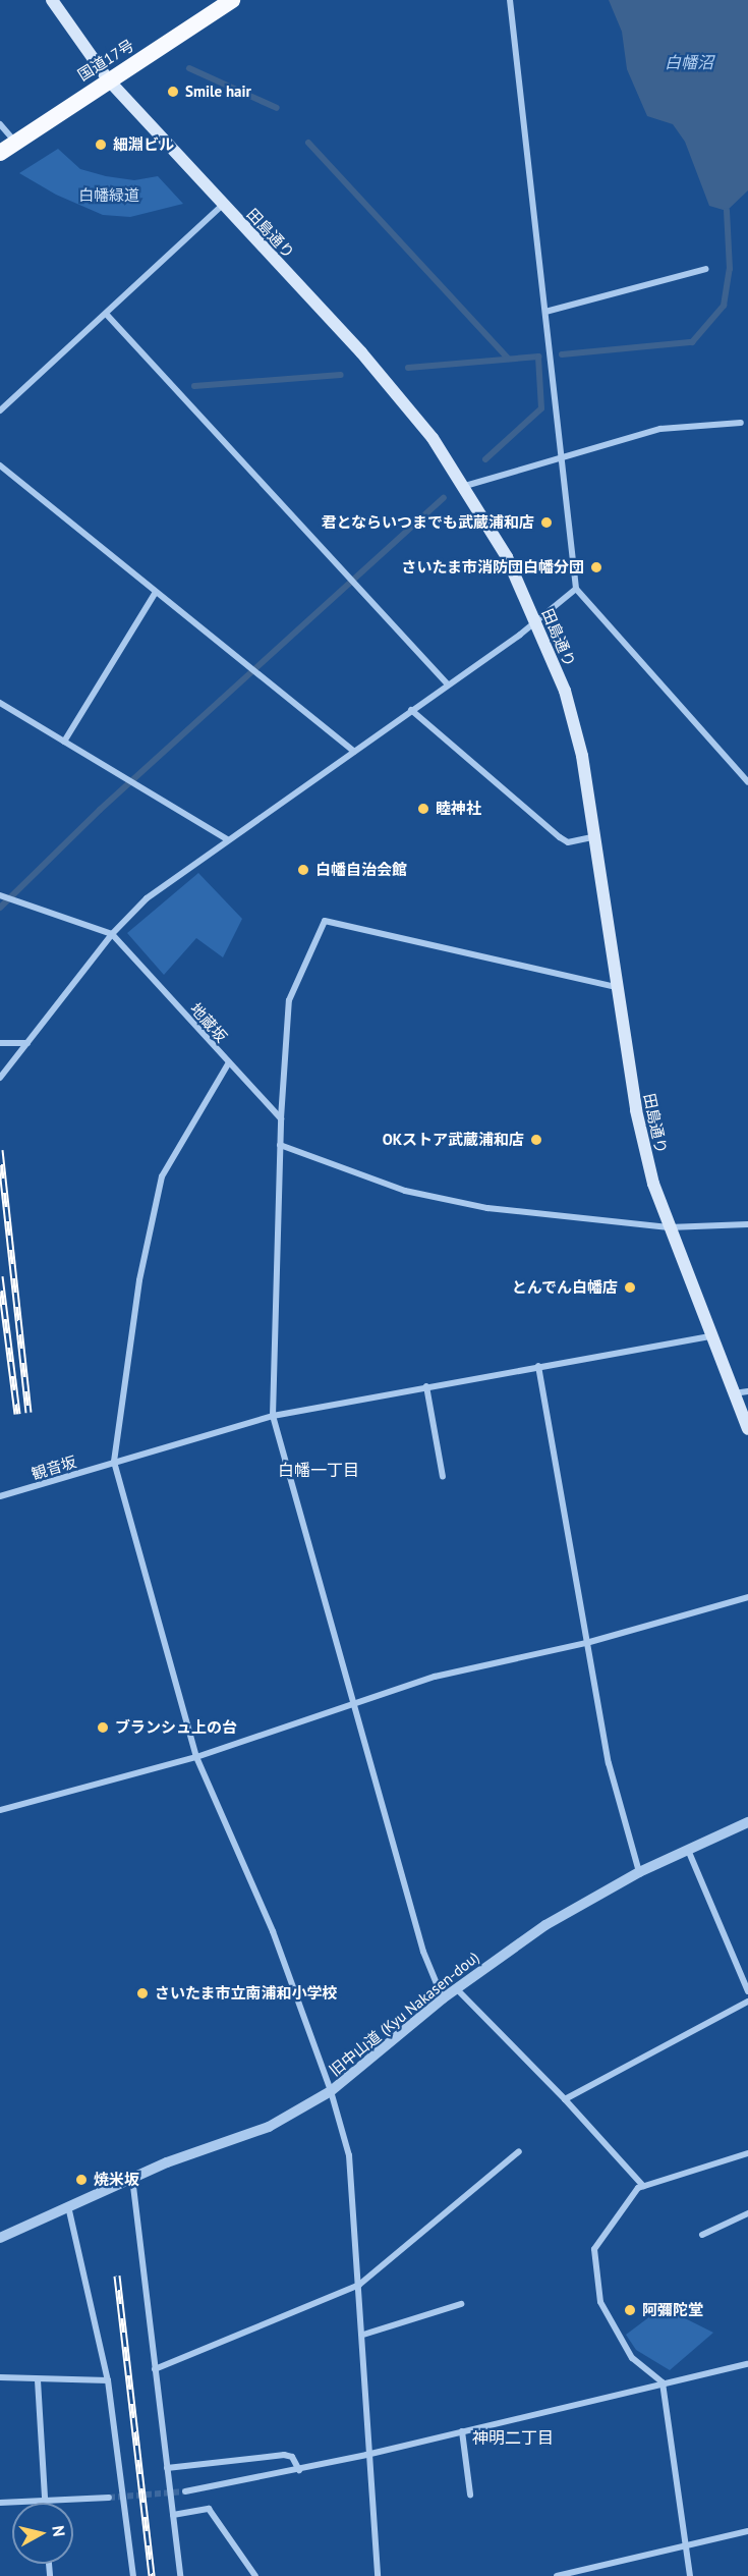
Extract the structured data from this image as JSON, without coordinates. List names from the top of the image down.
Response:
{
  "streets": {
    "highway": ["国道17号"],
    "main road": ["田島通り"],
    "street": ["地蔵坂", "観音坂", "旧中山道 (Kyu Nakasen-dou)"]
  },
  "crossings": [
    ["国道17号", "田島通り"],
    ["田島通り", "観音坂"]
  ],
  "districts": ["白幡一丁目", "神明二丁目"],
  "water": ["白幡沼"],
  "parks": ["白幡緑道"],
  "places": [
    "Smile hair",
    "細淵ビル",
    "君とならいつまでも武蔵浦和店",
    "さいたま市消防団白幡分団",
    "睦神社",
    "白幡自治会館",
    "OKストア武蔵浦和店",
    "とんでん白幡店",
    "ブランシュ上の台",
    "さいたま市立南浦和小学校",
    "焼米坂",
    "阿彌陀堂"
  ],
  "north": "right"
}
